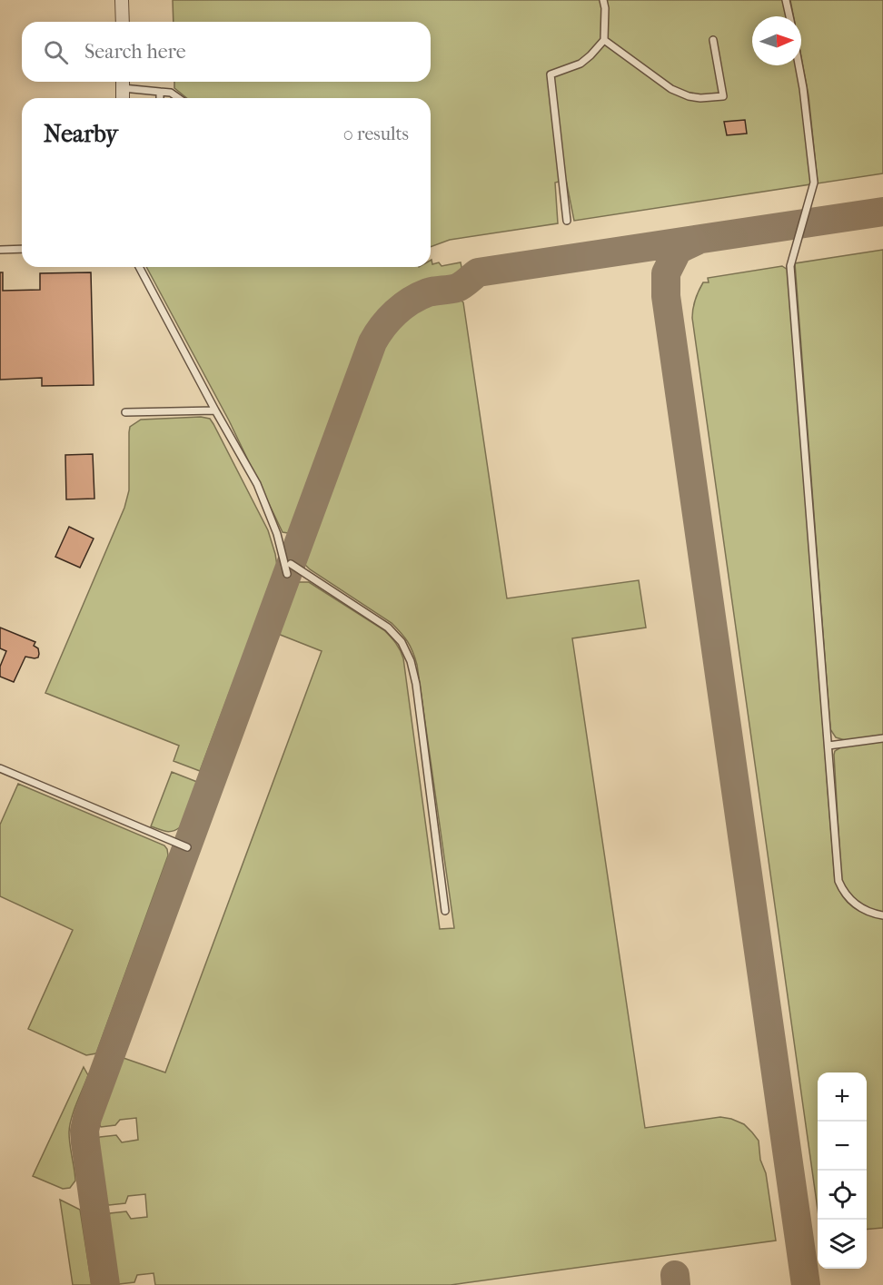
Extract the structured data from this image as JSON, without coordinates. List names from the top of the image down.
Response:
{
  "north": "right",
  "page": {
    "search": "Search here",
    "heading": ["Nearby", "0 results"],
    "map_buttons": ["+", "−"]
  }
}
